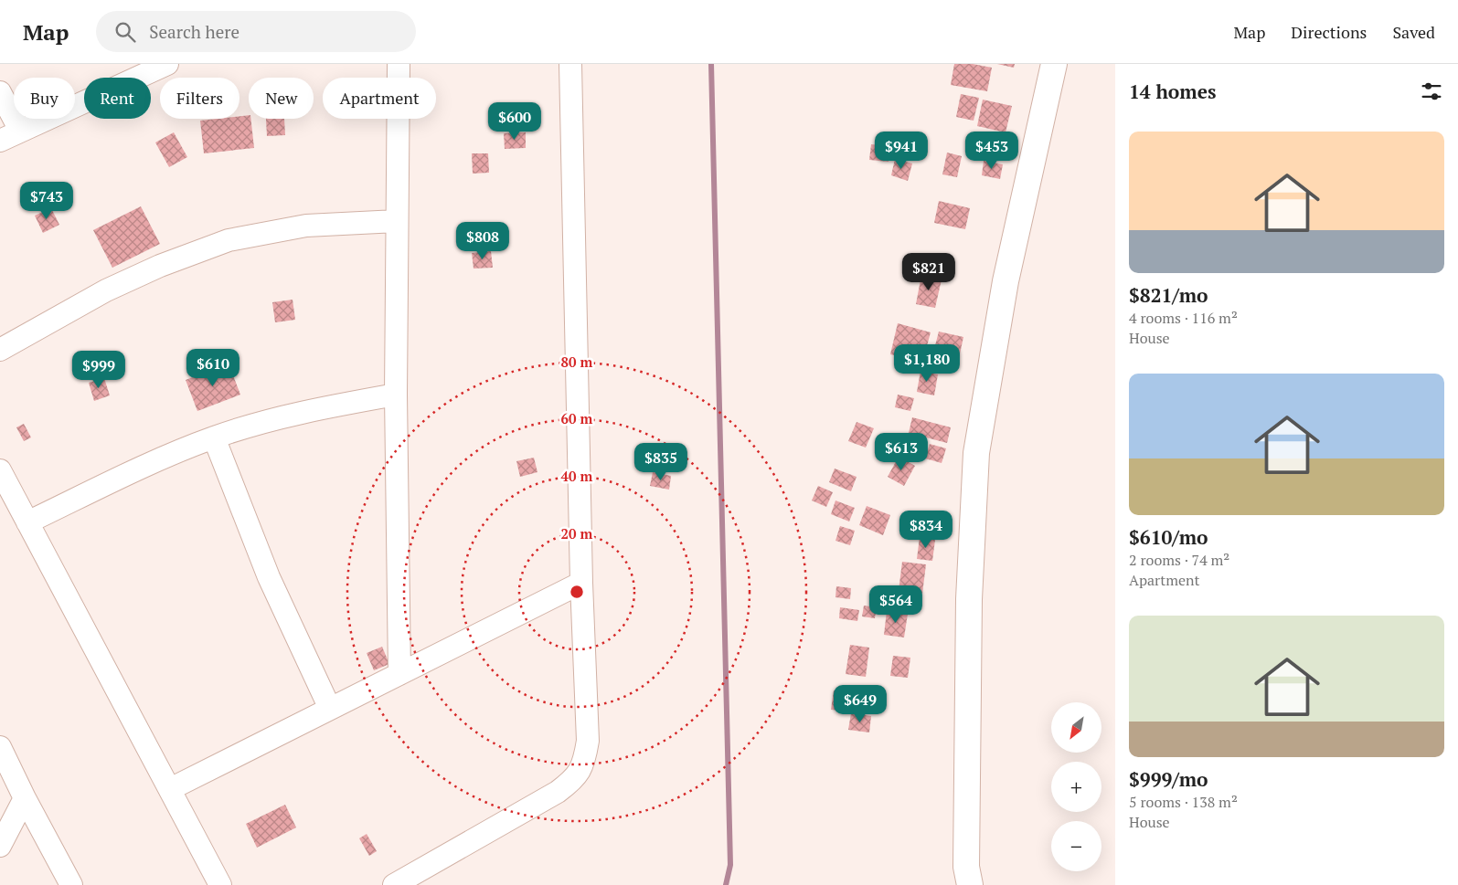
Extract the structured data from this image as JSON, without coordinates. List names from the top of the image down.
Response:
{
  "north": "bottom left",
  "page": {
    "header": "Map",
    "search": "Search here",
    "nav": ["Map", "Directions", "Saved"],
    "heading": "14 homes",
    "chip": [
      "Buy",
      "Rent",
      "Filters",
      "New",
      "Apartment"
    ],
    "price": [
      "$600",
      "$941",
      "$453",
      "$743",
      "$808",
      "$821",
      "$1,180",
      "$610",
      "$999",
      "$613",
      "$835",
      "$834",
      "$564",
      "$649"
    ],
    "list": [
      {
        "name": "$821/mo",
        "note": "4 rooms · 116 m² · House"
      },
      {
        "name": "$610/mo",
        "note": "2 rooms · 74 m² · Apartment"
      },
      {
        "name": "$999/mo",
        "note": "5 rooms · 138 m² · House"
      }
    ],
    "map_buttons": ["+", "−"]
  },
  "rings": [
    "80 m",
    "60 m",
    "40 m",
    "20 m"
  ]
}
